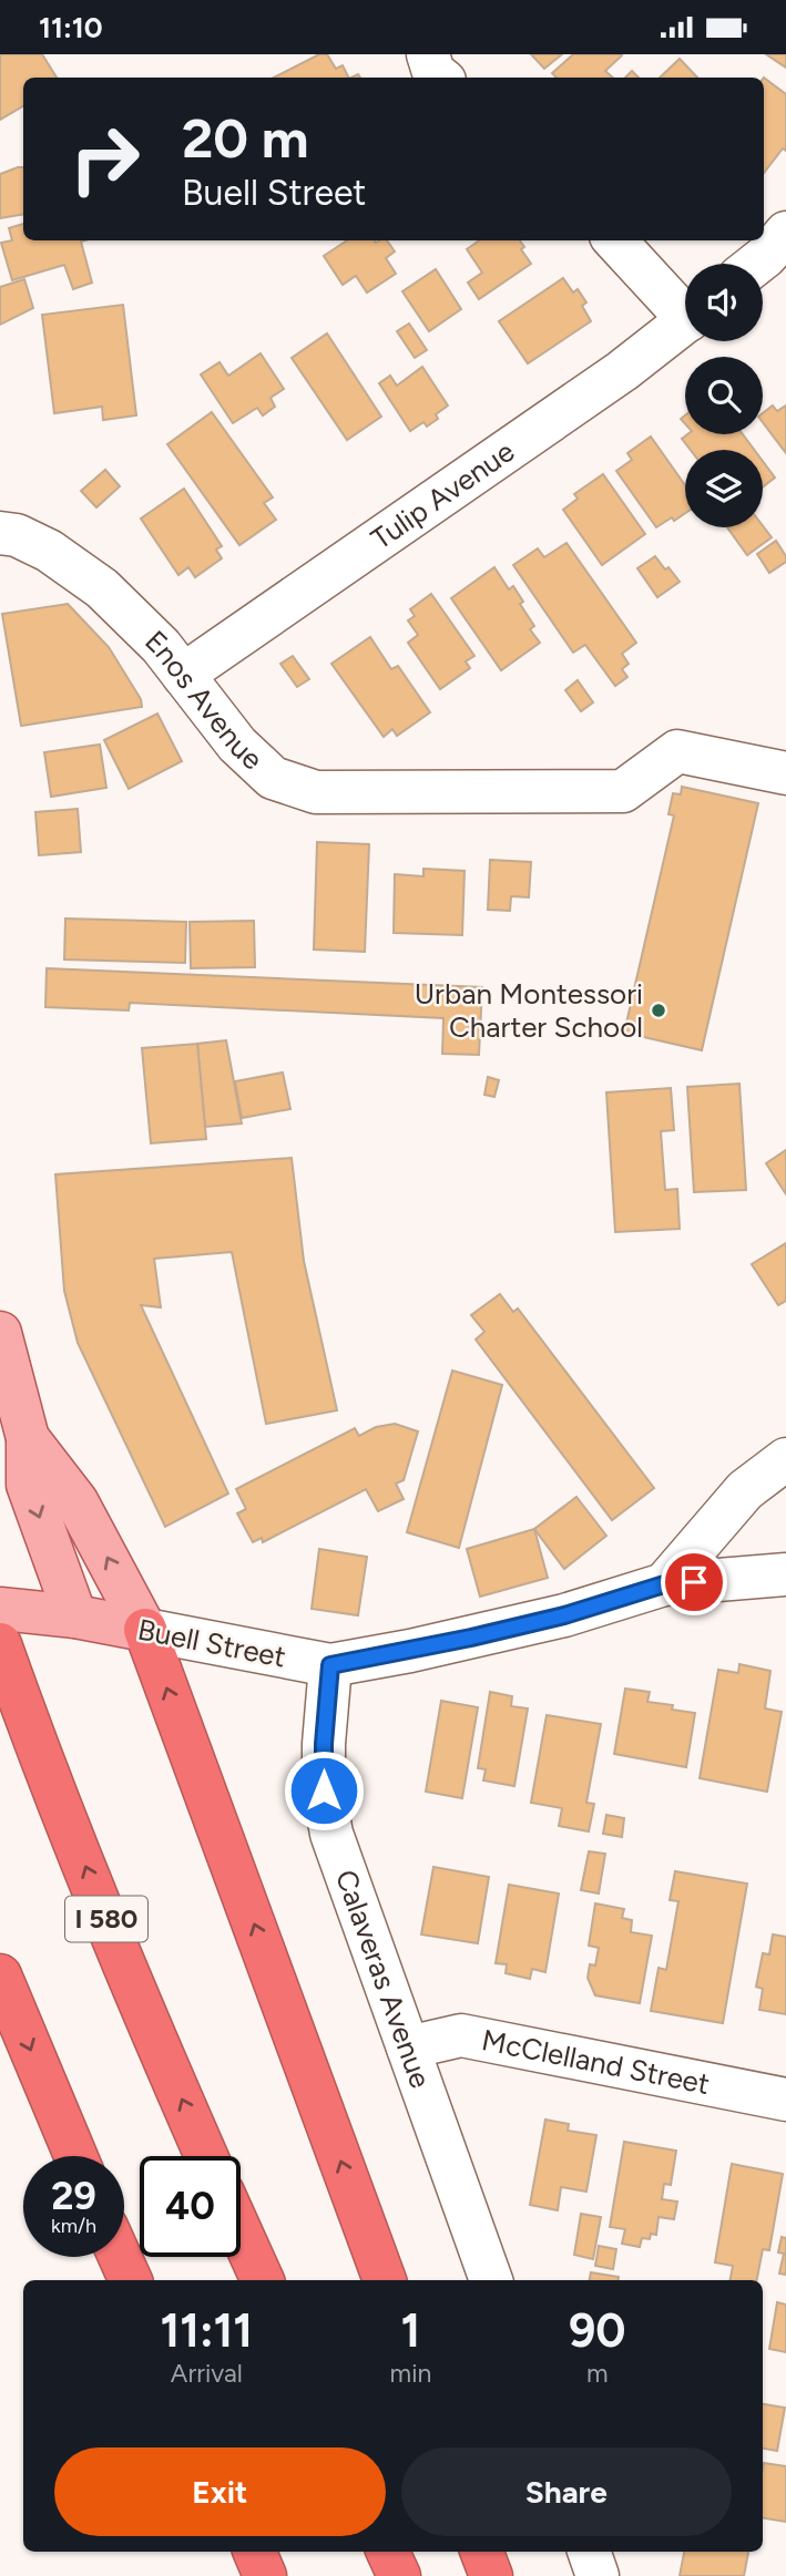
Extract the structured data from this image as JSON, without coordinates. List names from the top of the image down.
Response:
{
  "streets": {
    "highway": ["I 580"],
    "main road": ["Buell Street"],
    "street": [
      "Tulip Avenue",
      "Enos Avenue",
      "Calaveras Avenue",
      "McClelland Street"
    ]
  },
  "crossings": [
    ["Tulip Avenue", "Enos Avenue"],
    ["Buell Street", "Calaveras Avenue"],
    ["Calaveras Avenue", "McClelland Street"]
  ],
  "places": ["Urban Montessori Charter School"],
  "page": {
    "status": "11:10",
    "turn": ["20 m", "Buell Street"],
    "speed": "29 km/h",
    "limit": "40",
    "eta": [
      "11:11",
      "Arrival",
      "1",
      "min",
      "90",
      "m"
    ],
    "buttons": ["Exit", "Share"]
  }
}
